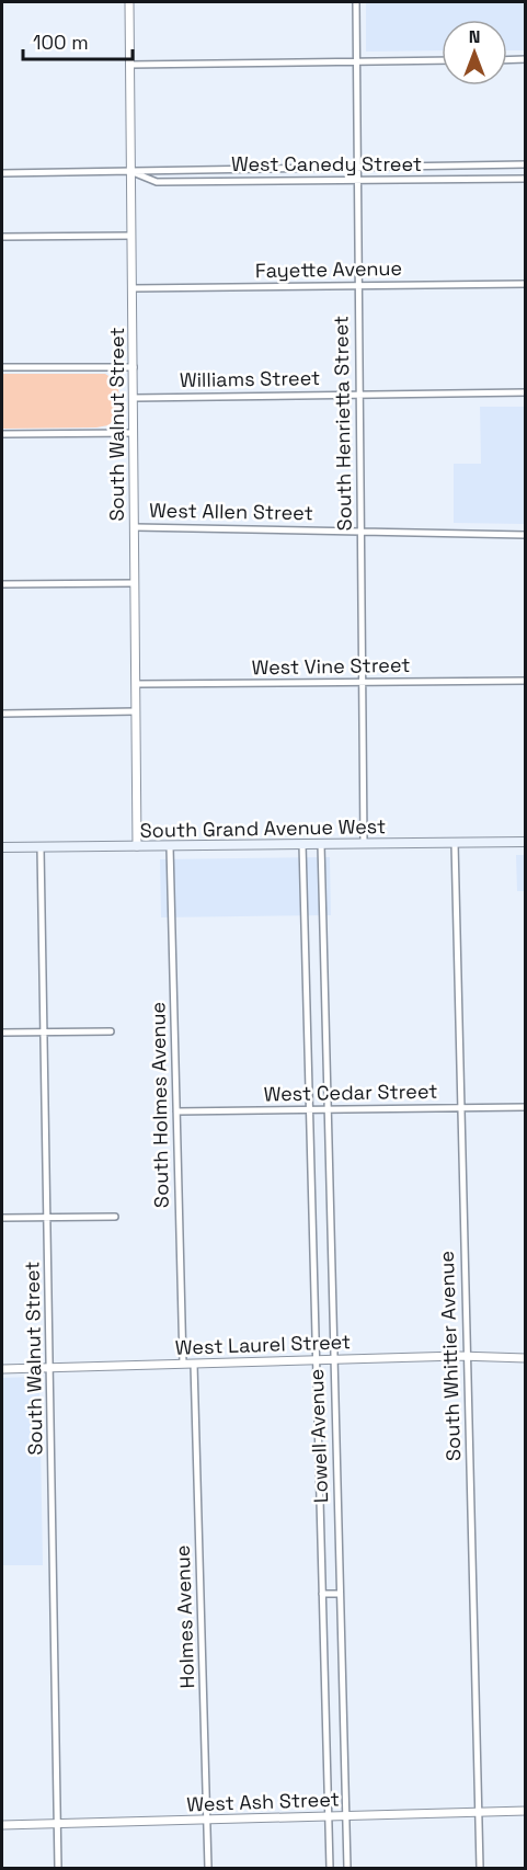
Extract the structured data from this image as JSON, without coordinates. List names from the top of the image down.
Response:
{
  "streets": {
    "main road": ["South Grand Avenue West"],
    "street": [
      "West Canedy Street",
      "Fayette Avenue",
      "Williams Street",
      "South Henrietta Street",
      "South Walnut Street",
      "West Allen Street",
      "West Vine Street",
      "West Cedar Street",
      "South Holmes Avenue",
      "West Laurel Street",
      "South Whittier Avenue",
      "Lowell Avenue",
      "Holmes Avenue",
      "West Ash Street"
    ]
  },
  "crossings": [
    ["West Canedy Street", "South Henrietta Street"],
    ["West Canedy Street", "South Walnut Street"],
    ["Fayette Avenue", "South Henrietta Street"],
    ["Fayette Avenue", "South Walnut Street"],
    ["Williams Street", "South Henrietta Street"],
    ["Williams Street", "South Walnut Street"],
    ["South Henrietta Street", "West Allen Street"],
    ["South Henrietta Street", "West Vine Street"],
    ["South Henrietta Street", "South Grand Avenue West"],
    ["South Walnut Street", "West Allen Street"],
    ["South Walnut Street", "West Vine Street"],
    ["South Walnut Street", "South Grand Avenue West"],
    ["South Walnut Street", "West Laurel Street"],
    ["South Walnut Street", "West Ash Street"],
    ["South Grand Avenue West", "South Holmes Avenue"],
    ["South Grand Avenue West", "South Whittier Avenue"],
    ["South Grand Avenue West", "Lowell Avenue"],
    ["West Cedar Street", "South Holmes Avenue"],
    ["West Cedar Street", "South Whittier Avenue"],
    ["West Cedar Street", "Lowell Avenue"],
    ["South Holmes Avenue", "West Laurel Street"],
    ["West Laurel Street", "South Whittier Avenue"],
    ["West Laurel Street", "Lowell Avenue"],
    ["West Laurel Street", "Holmes Avenue"],
    ["South Whittier Avenue", "West Ash Street"],
    ["Lowell Avenue", "West Ash Street"],
    ["Holmes Avenue", "West Ash Street"]
  ],
  "scale_bar": "100 m",
  "north": "top"
}
